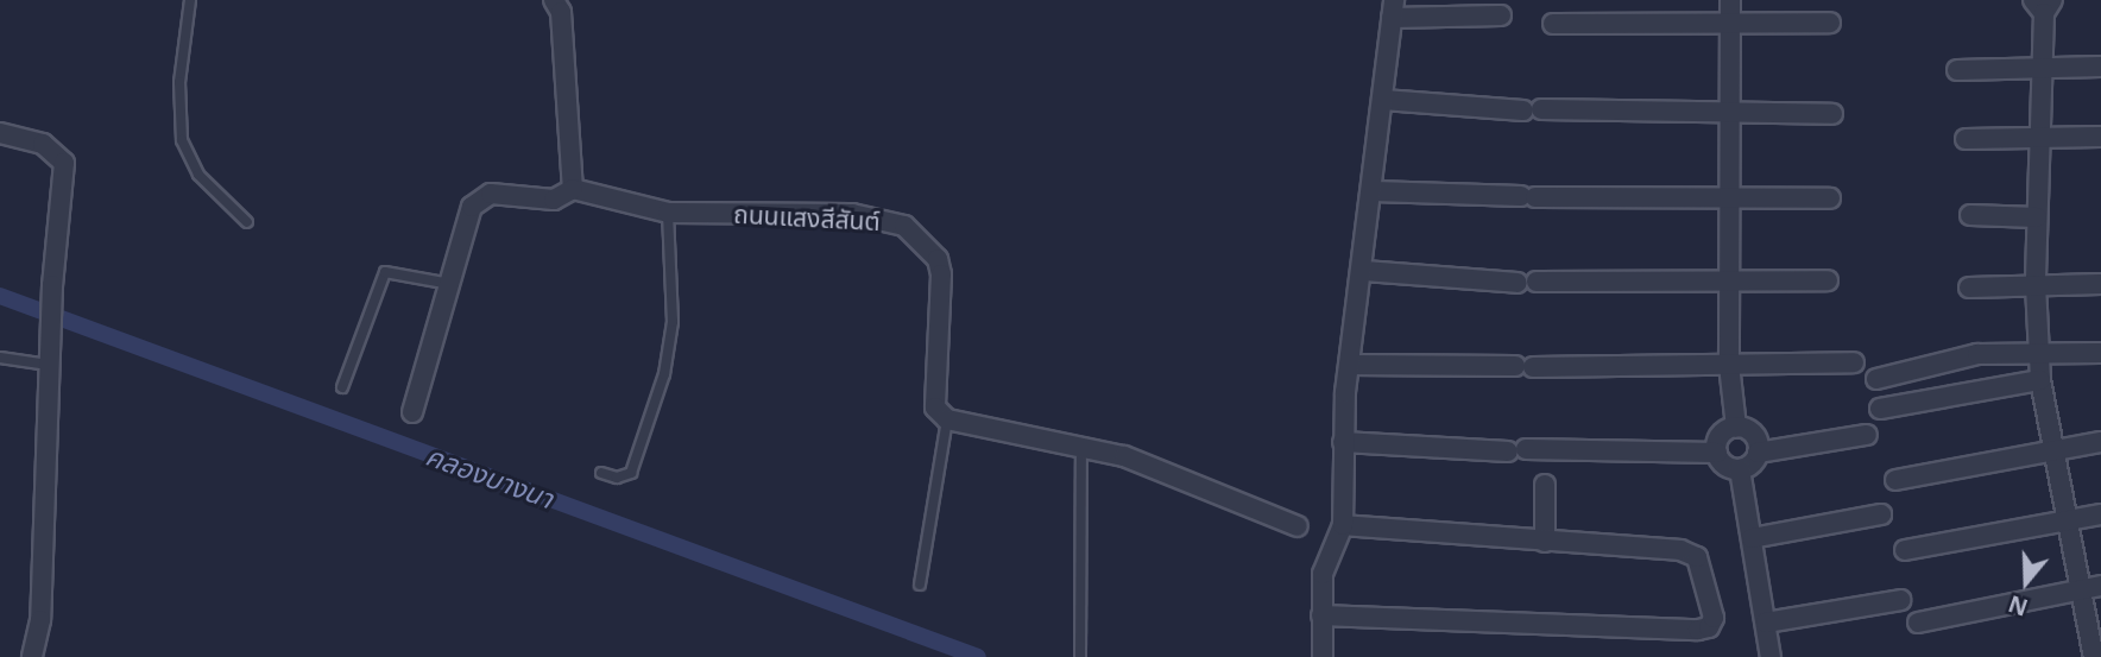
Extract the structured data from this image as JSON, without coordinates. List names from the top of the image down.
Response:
{
  "streets": {
    "street": ["ถนนแสงสีสันต์"]
  },
  "water": ["คลองบางนา"],
  "north": "bottom"
}
